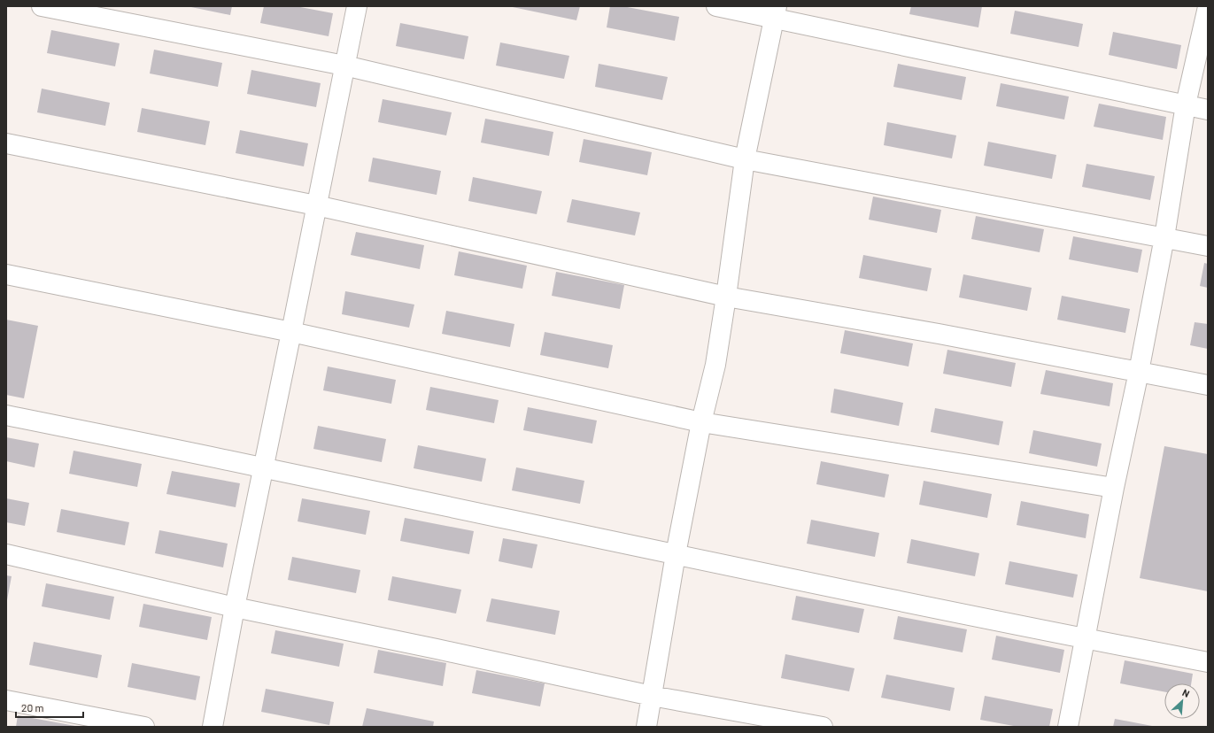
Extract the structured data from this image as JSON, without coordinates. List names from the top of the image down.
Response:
{
  "scale_bar": "20 m",
  "north": "top right"
}
